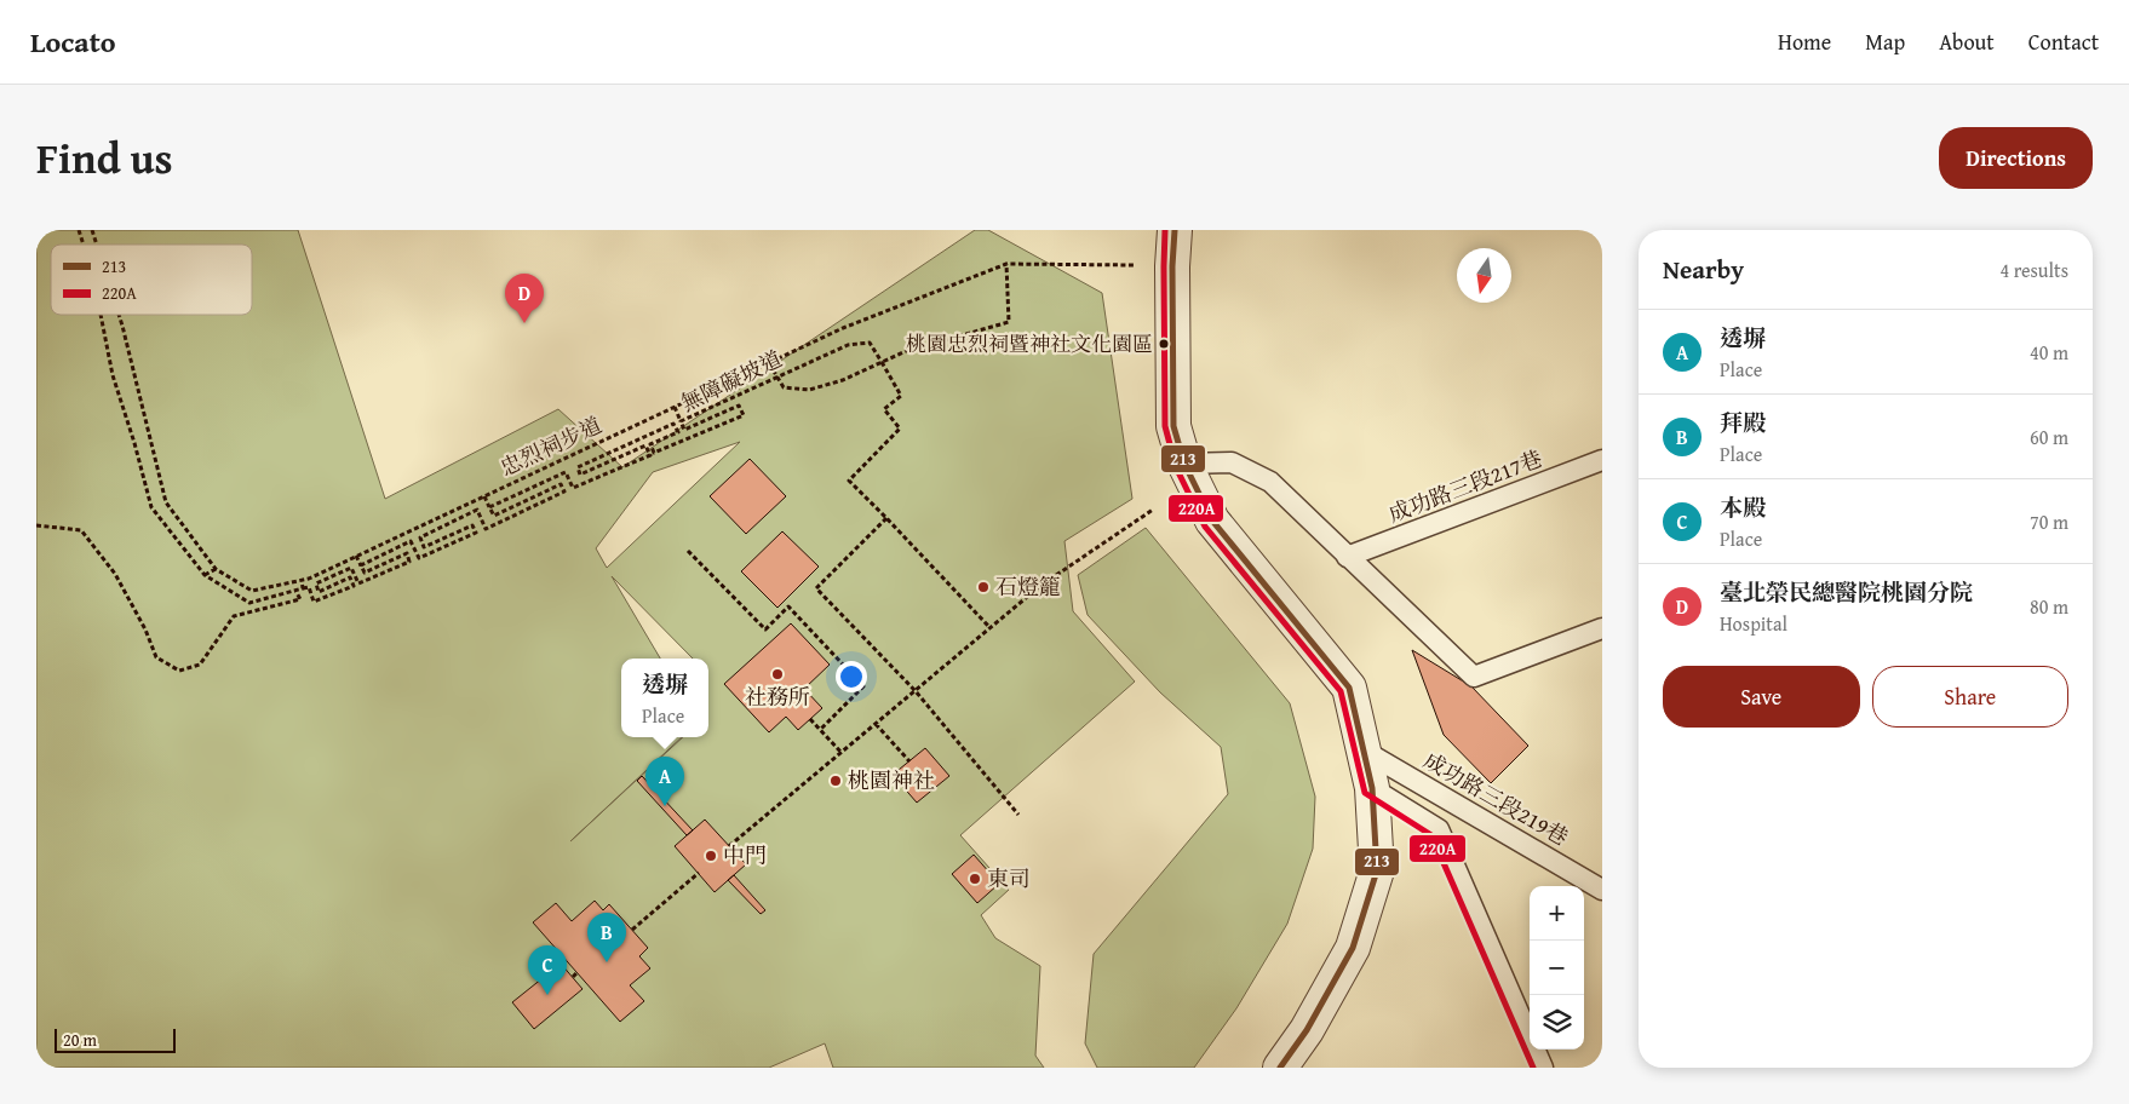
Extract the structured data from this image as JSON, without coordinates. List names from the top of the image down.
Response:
{
  "streets": {
    "lane": ["成功路三段217巷", "成功路三段219巷"],
    "path": ["無障礙坡道", "忠烈祠步道"]
  },
  "crossings": [
    ["無障礙坡道", "忠烈祠步道"]
  ],
  "places": [
    "桃園忠烈祠暨神社文化園區",
    "石燈籠",
    "社務所",
    "桃園神社",
    "中門",
    "東司"
  ],
  "lines": ["transit line 213", "transit line 220A"],
  "legend": ["213", "220A"],
  "scale_bar": "20 m",
  "north": "bottom",
  "page": {
    "header": "Locato",
    "nav": [
      "Home",
      "Map",
      "About",
      "Contact"
    ],
    "title": "Find us",
    "buttons": [
      "Directions",
      ["Save", "Share"]
    ],
    "heading": ["Nearby", "4 results"],
    "pins": [
      "D",
      "A",
      "B",
      "C"
    ],
    "list": [
      {
        "mark": "A",
        "name": "透塀",
        "note": "Place",
        "value": "40 m"
      },
      {
        "mark": "B",
        "name": "拜殿",
        "note": "Place",
        "value": "60 m"
      },
      {
        "mark": "C",
        "name": "本殿",
        "note": "Place",
        "value": "70 m"
      },
      {
        "mark": "D",
        "name": "臺北榮民總醫院桃園分院",
        "note": "Hospital",
        "value": "80 m"
      }
    ],
    "popup": ["透塀", "Place"],
    "map_buttons": ["+", "−"],
    "scale": "20 m"
  }
}
